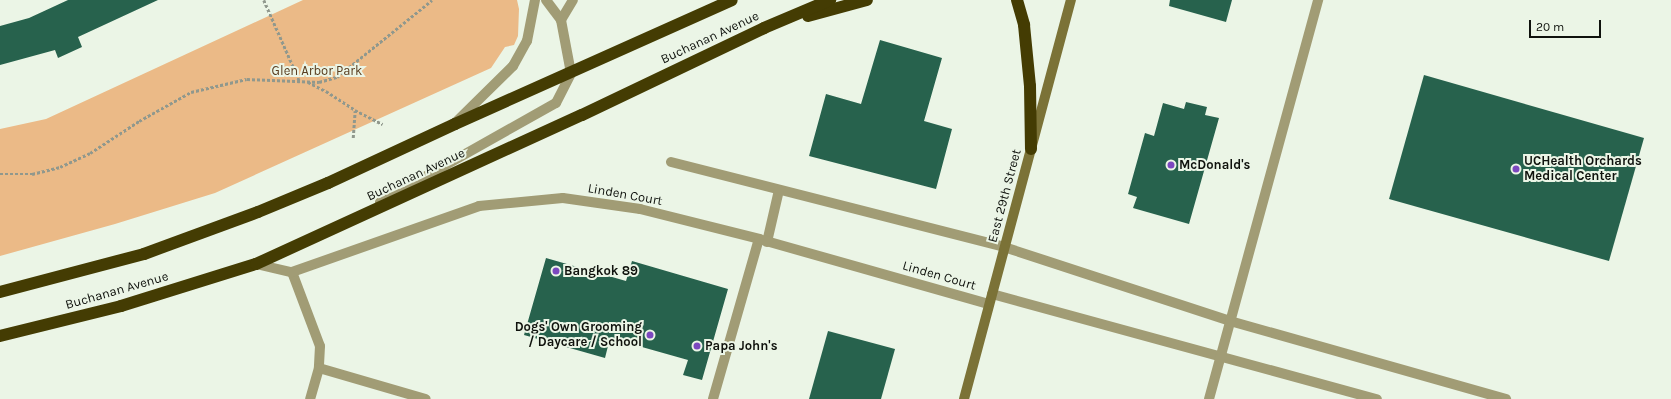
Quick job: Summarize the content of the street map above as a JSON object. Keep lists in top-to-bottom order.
{
  "streets": {
    "highway": ["Buchanan Avenue"],
    "main road": ["East 29th Street"],
    "street": ["Linden Court"]
  },
  "crossings": [
    ["Linden Court", "East 29th Street"]
  ],
  "parks": ["Glen Arbor Park"],
  "places": [
    "McDonald's",
    "UCHealth Orchards Medical Center",
    "Bangkok 89",
    "Dogs' Own Grooming / Daycare / School",
    "Papa John's"
  ],
  "scale_bar": "20 m"
}
